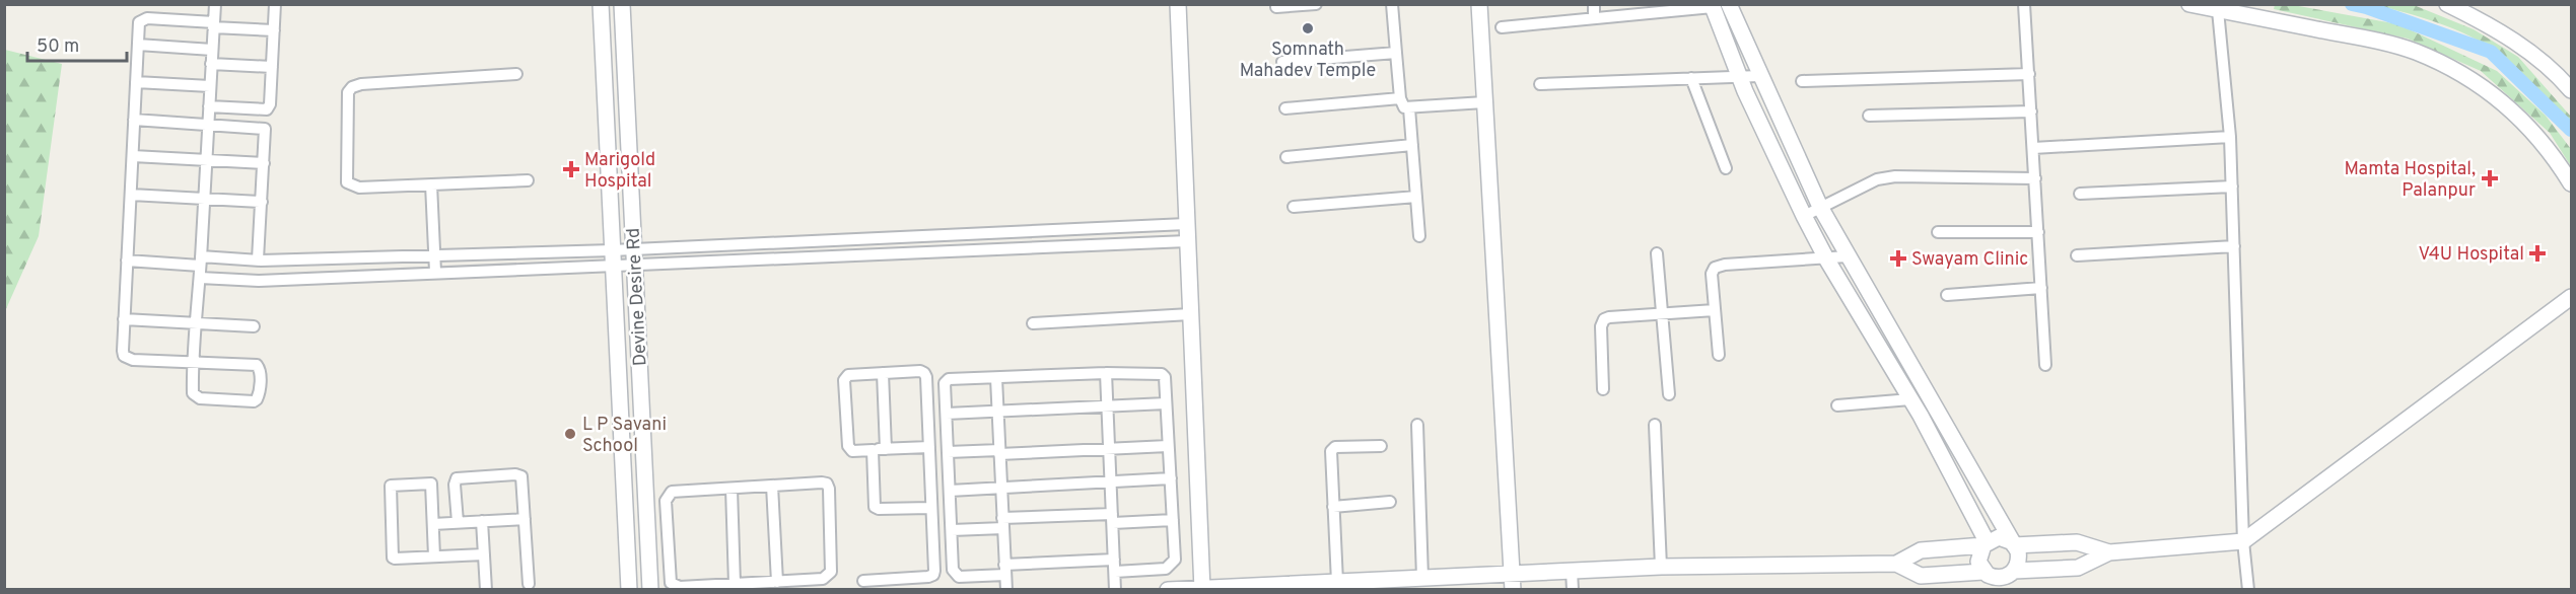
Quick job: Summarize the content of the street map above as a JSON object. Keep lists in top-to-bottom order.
{
  "streets": {
    "street": ["Devine Desire Rd"]
  },
  "places": {
    "other": ["Somnath Mahadev Temple", "L P Savani School"],
    "health": [
      "Marigold Hospital",
      "Mamta Hospital, Palanpur",
      "V4U Hospital",
      "Swayam Clinic"
    ]
  },
  "scale_bar": "50 m"
}
